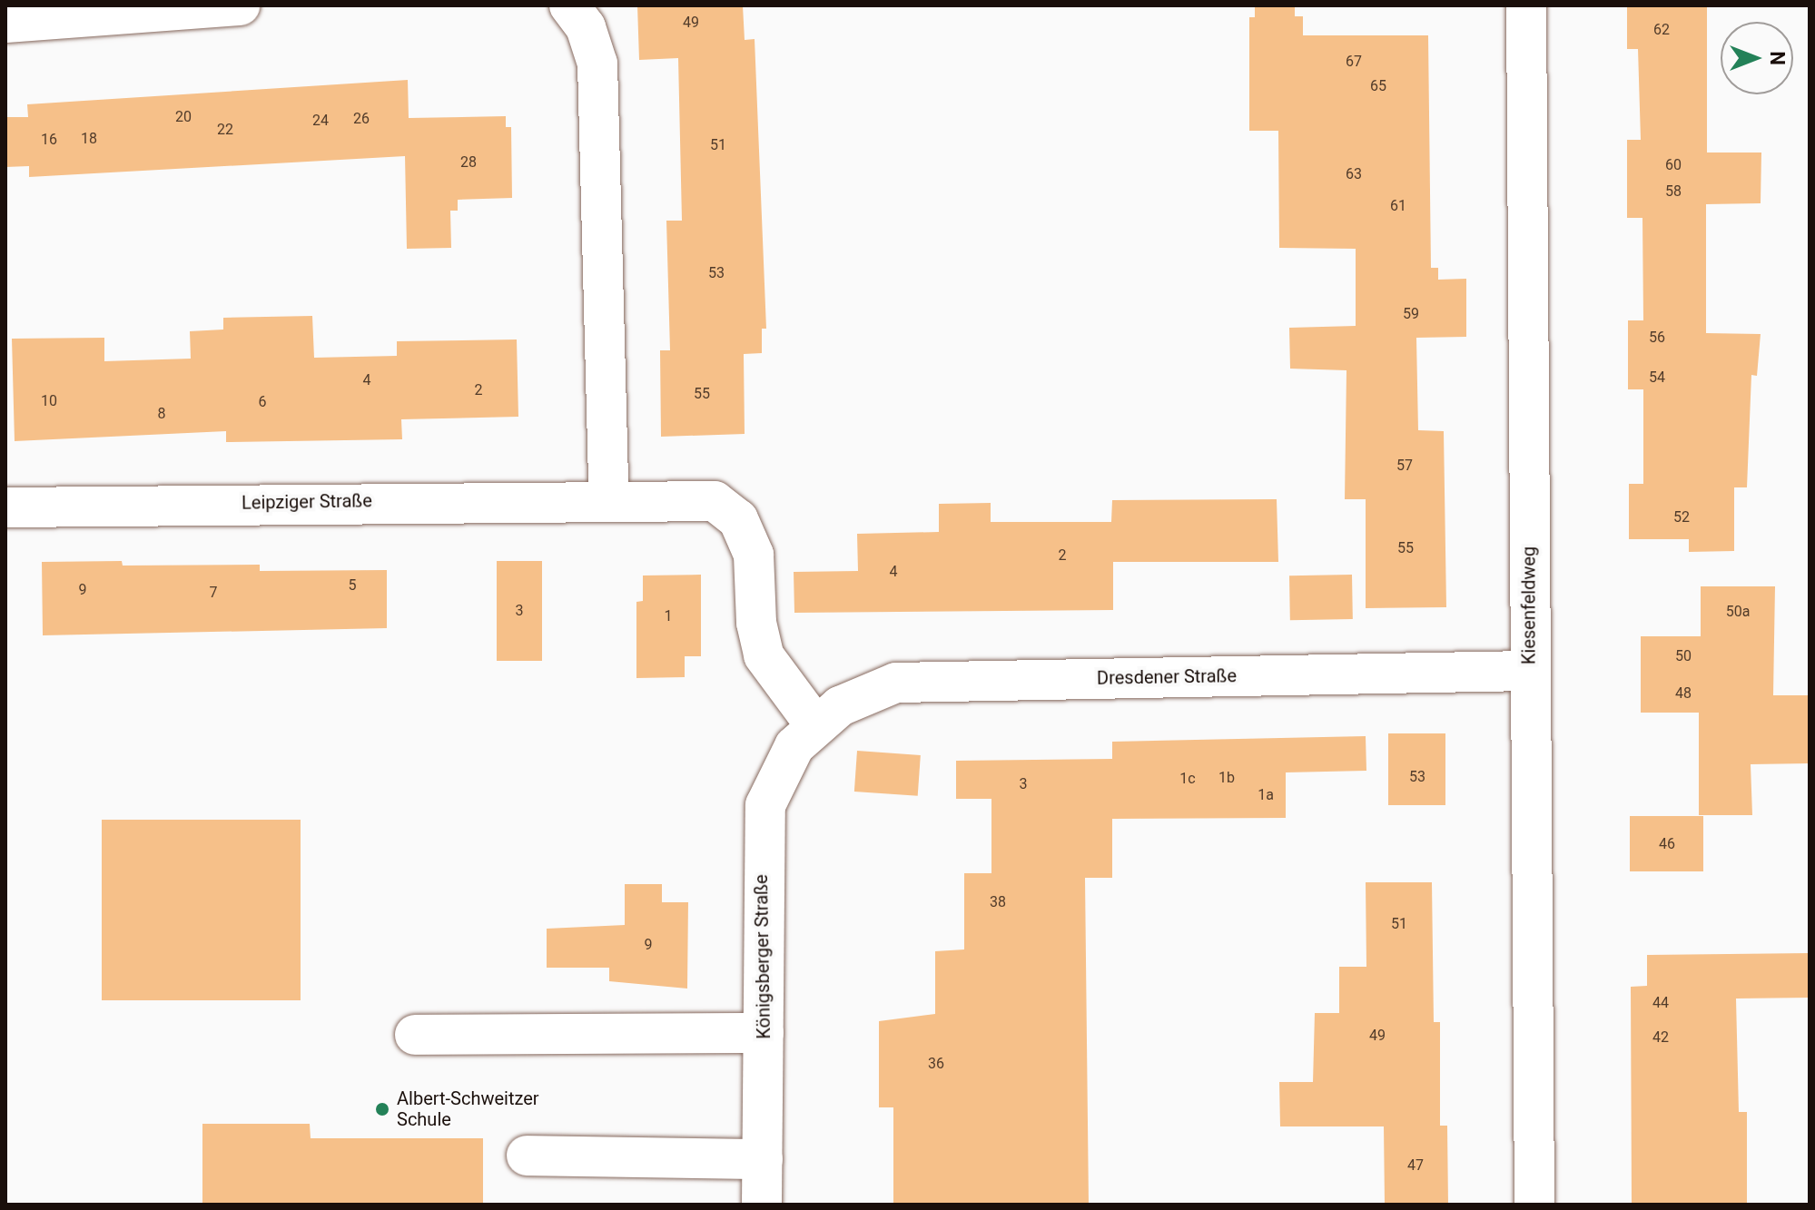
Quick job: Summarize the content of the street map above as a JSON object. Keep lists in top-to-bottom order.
{
  "streets": {
    "street": [
      "Leipziger Straße",
      "Kiesenfeldweg",
      "Dresdener Straße",
      "Königsberger Straße"
    ]
  },
  "crossings": [
    ["Leipziger Straße", "Dresdener Straße"],
    ["Leipziger Straße", "Königsberger Straße"],
    ["Kiesenfeldweg", "Dresdener Straße"],
    ["Dresdener Straße", "Königsberger Straße"]
  ],
  "places": ["Albert-Schweitzer Schule"],
  "house_numbers": [
    "49",
    "62",
    "67",
    "65",
    "20",
    "26",
    "24",
    "22",
    "18",
    "16",
    "51",
    "28",
    "60",
    "63",
    "58",
    "61",
    "53",
    "59",
    "56",
    "54",
    "4",
    "2",
    "55",
    "10",
    "6",
    "8",
    "57",
    "52",
    "55",
    "2",
    "4",
    "5",
    "9",
    "7",
    "3",
    "50a",
    "1",
    "50",
    "48",
    "53",
    "1b",
    "1c",
    "3",
    "1a",
    "46",
    "38",
    "51",
    "9",
    "44",
    "49",
    "42",
    "36",
    "47"
  ],
  "north": "right"
}
